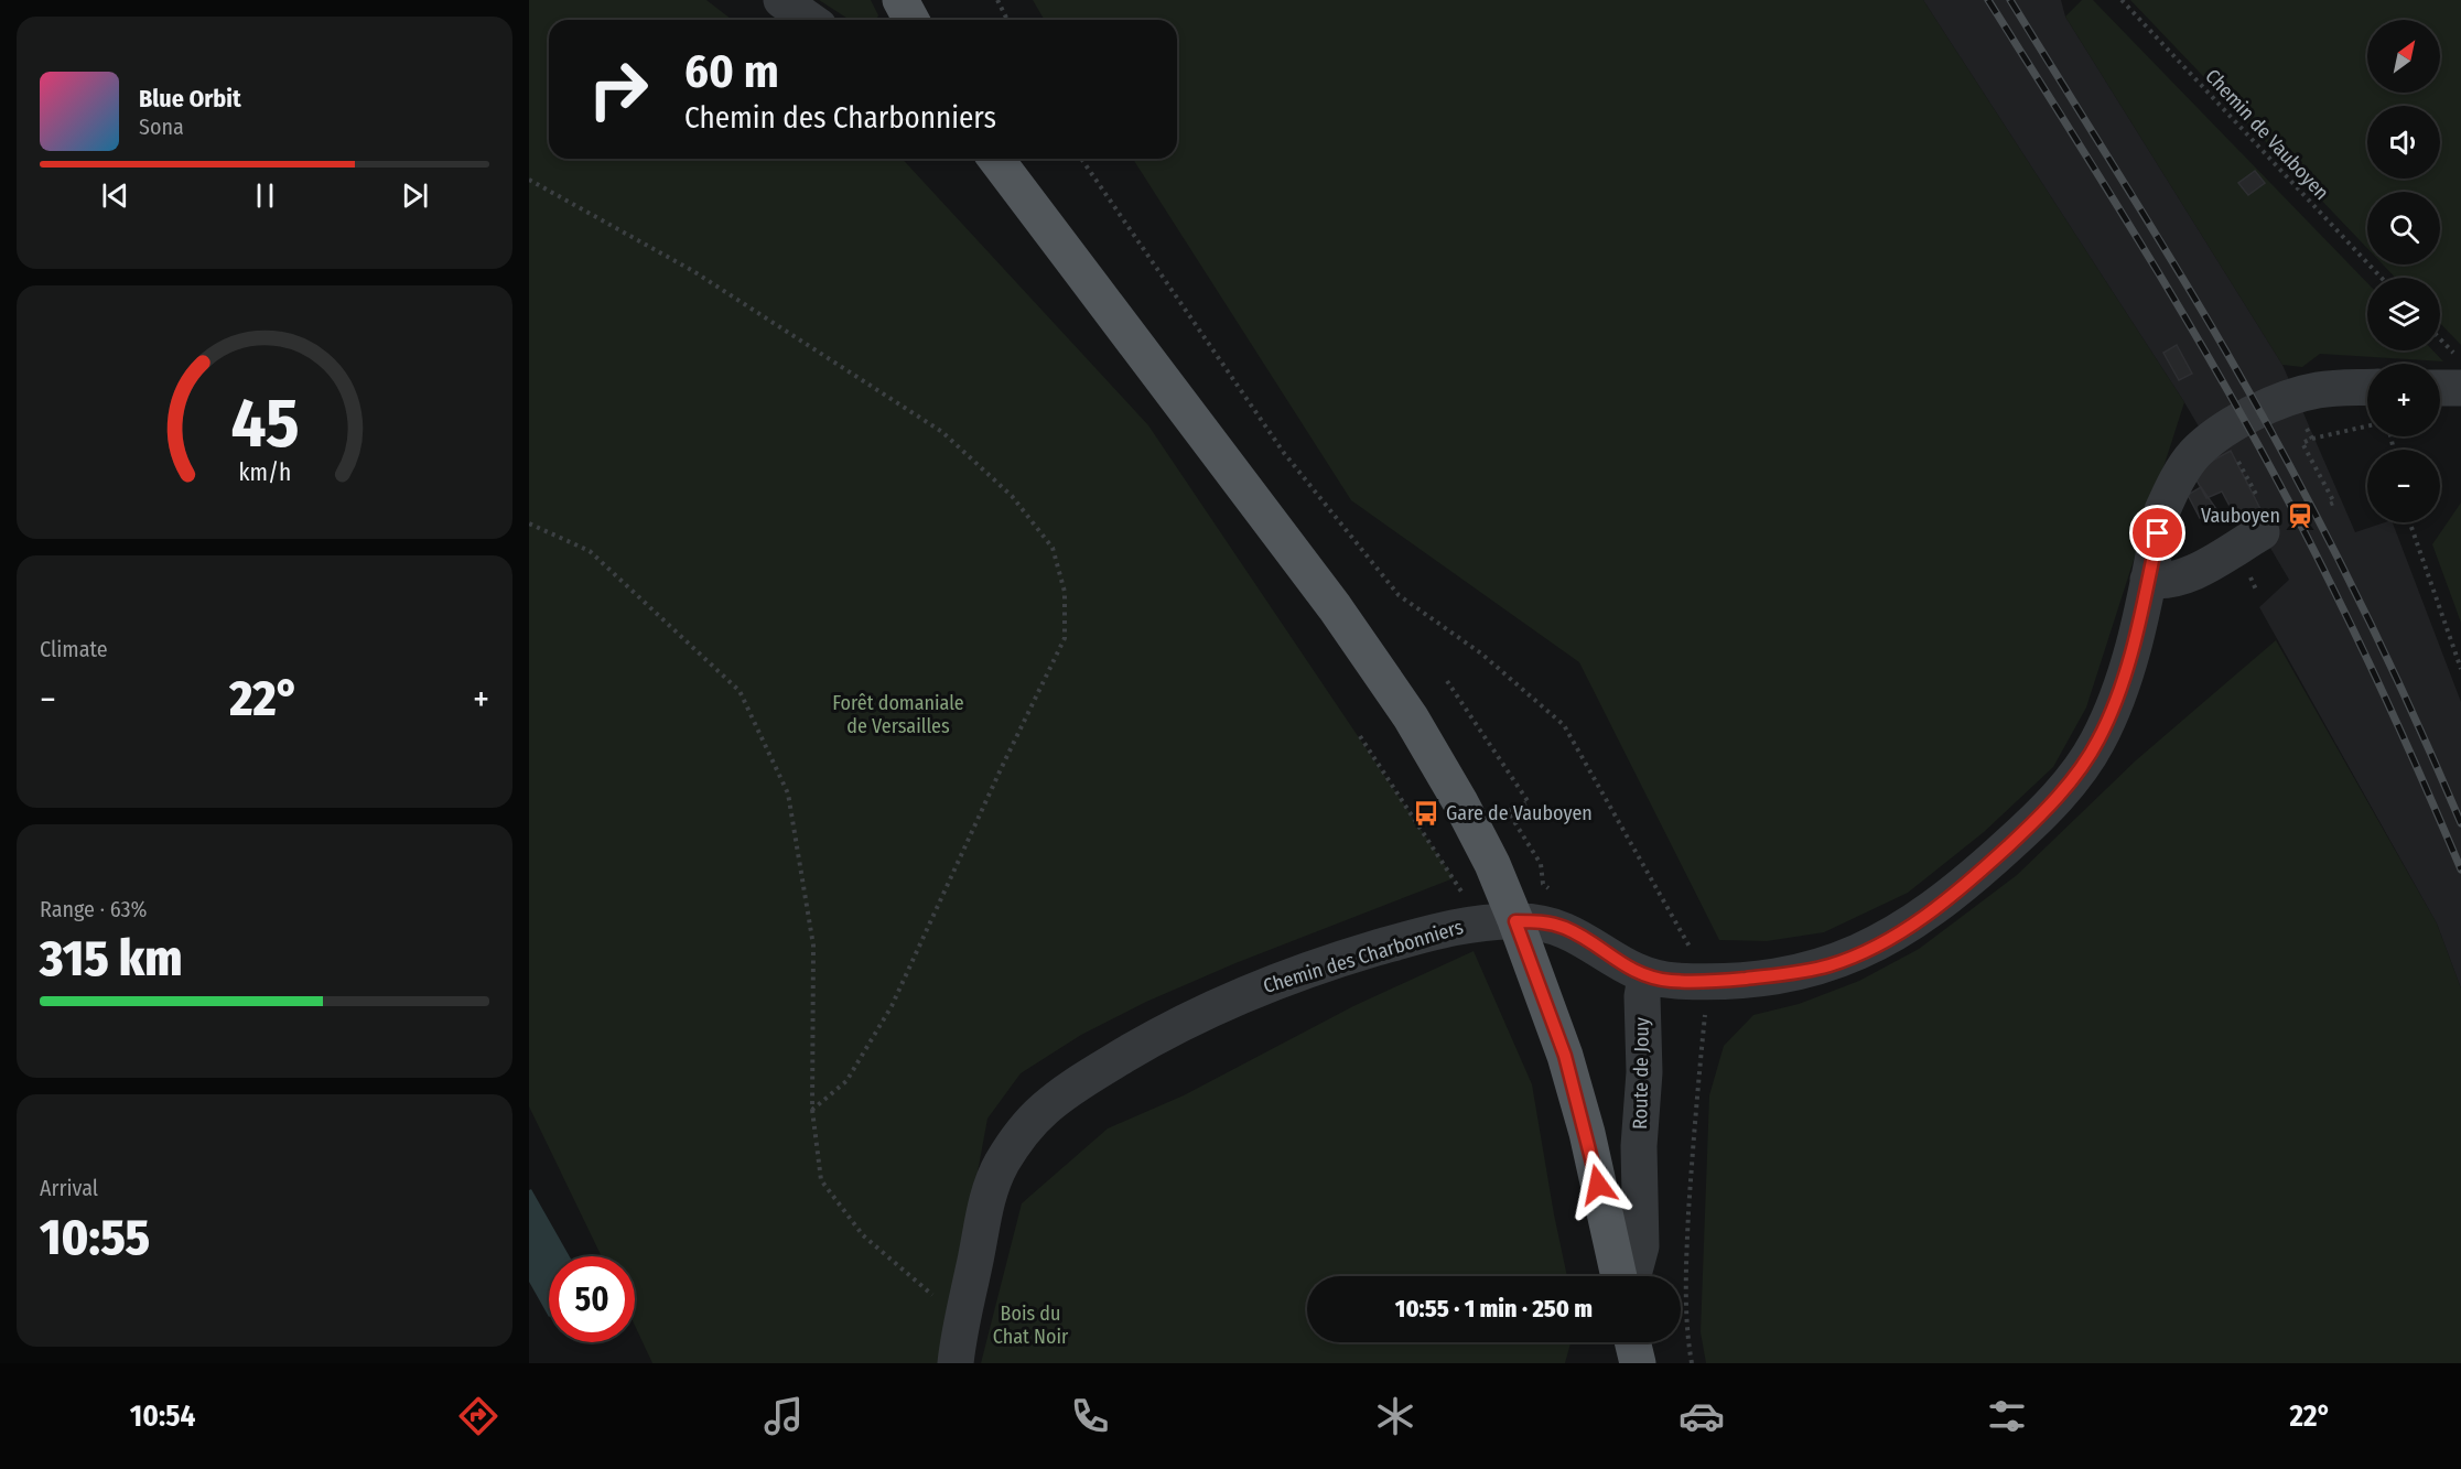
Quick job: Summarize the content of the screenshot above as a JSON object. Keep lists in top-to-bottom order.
{
  "streets": {
    "street": ["Chemin des Charbonniers", "Route de Jouy"],
    "path": ["Chemin de Vauboyen"]
  },
  "crossings": [
    ["Chemin des Charbonniers", "Route de Jouy"]
  ],
  "parks": ["Forêt domaniale de Versailles", "Bois du Chat Noir"],
  "places": {
    "station": ["Vauboyen"],
    "bus stop": ["Gare de Vauboyen"]
  },
  "north": "top right",
  "page": {
    "map_buttons": ["+", "−"],
    "turn": ["60 m", "Chemin des Charbonniers"],
    "song": ["Blue Orbit", "Sona"],
    "tile": [
      "Climate",
      ["Range · 63%", "315 km"],
      ["Arrival", "10:55"]
    ],
    "heat": ["−", "22°", "+"],
    "limit": "50",
    "trip": "10:55 · 1 min · 250 m",
    "tabs": ["10:54", "22°"],
    "gauge": ["45", "km/h"]
  }
}
